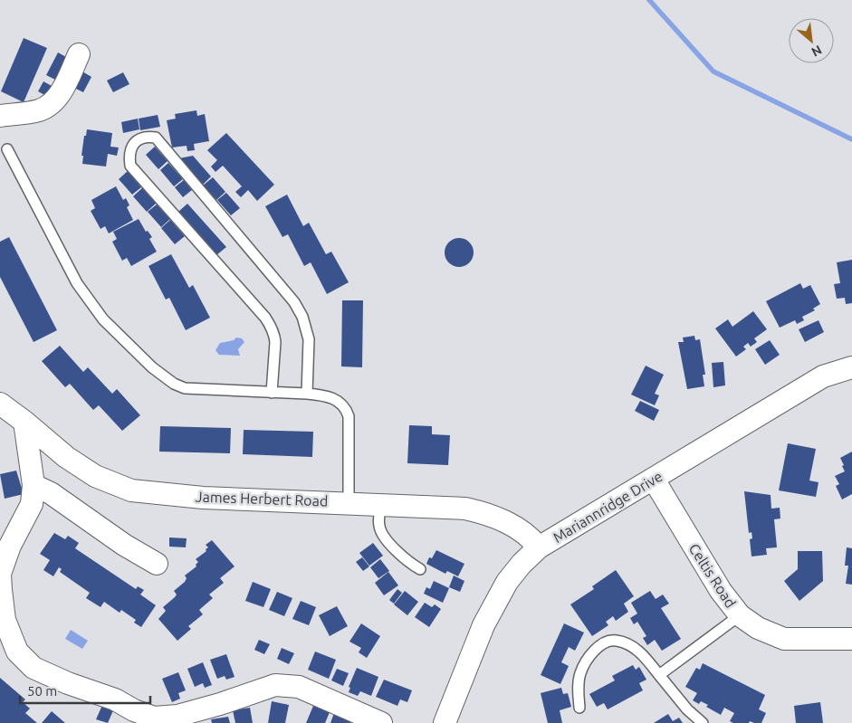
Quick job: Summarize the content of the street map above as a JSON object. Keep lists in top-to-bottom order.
{
  "streets": {
    "street": ["James Herbert Road", "Mariannridge Drive", "Celtis Road"]
  },
  "crossings": [
    ["James Herbert Road", "Mariannridge Drive"],
    ["Mariannridge Drive", "Celtis Road"]
  ],
  "scale_bar": "50 m",
  "north": "bottom right"
}
